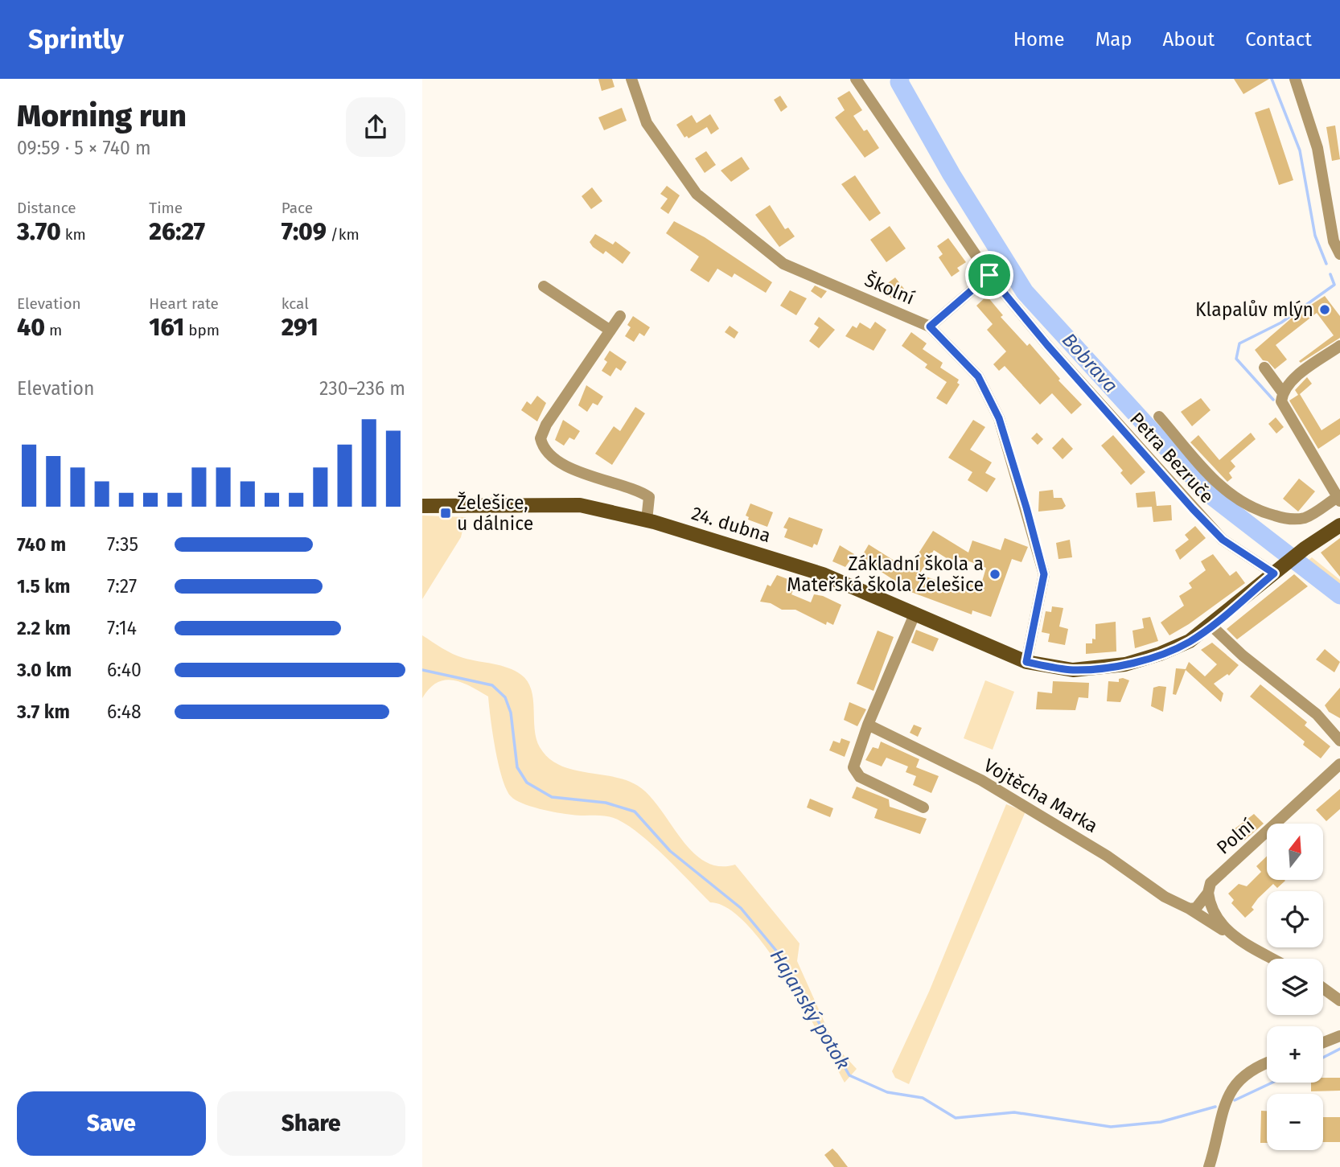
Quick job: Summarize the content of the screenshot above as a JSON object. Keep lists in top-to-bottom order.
{
  "streets": {
    "main road": ["24. dubna"],
    "street": [
      "Školní",
      "Petra Bezruče",
      "Vojtěcha Marka",
      "Polní"
    ]
  },
  "crossings": [
    ["Školní", "24. dubna"],
    ["Petra Bezruče", "24. dubna"],
    ["Vojtěcha Marka", "Polní"]
  ],
  "water": ["Bobrava", "Hajanský potok"],
  "places": {
    "other": ["Klapalův mlýn", "Základní škola a Mateřská škola Želešice"],
    "transit": ["Želešice, u dálnice"]
  },
  "north": "top",
  "page": {
    "header": "Sprintly",
    "nav": [
      "Home",
      "Map",
      "About",
      "Contact"
    ],
    "heading": ["Morning run", "09:59 · 5 × 740 m"],
    "stats": [
      ["Distance", "3.70 km"],
      ["Time", "26:27"],
      ["Pace", "7:09 /km"],
      ["Elevation", "40 m"],
      ["Heart rate", "161 bpm"],
      ["kcal", "291"]
    ],
    "chart": ["Elevation", "230–236 m"],
    "list": [
      {
        "name": "740 m",
        "note": "7:35"
      },
      {
        "name": "1.5 km",
        "note": "7:27"
      },
      {
        "name": "2.2 km",
        "note": "7:14"
      },
      {
        "name": "3.0 km",
        "note": "6:40"
      },
      {
        "name": "3.7 km",
        "note": "6:48"
      }
    ],
    "map_buttons": ["+", "−"],
    "buttons": ["Save", "Share"]
  }
}
